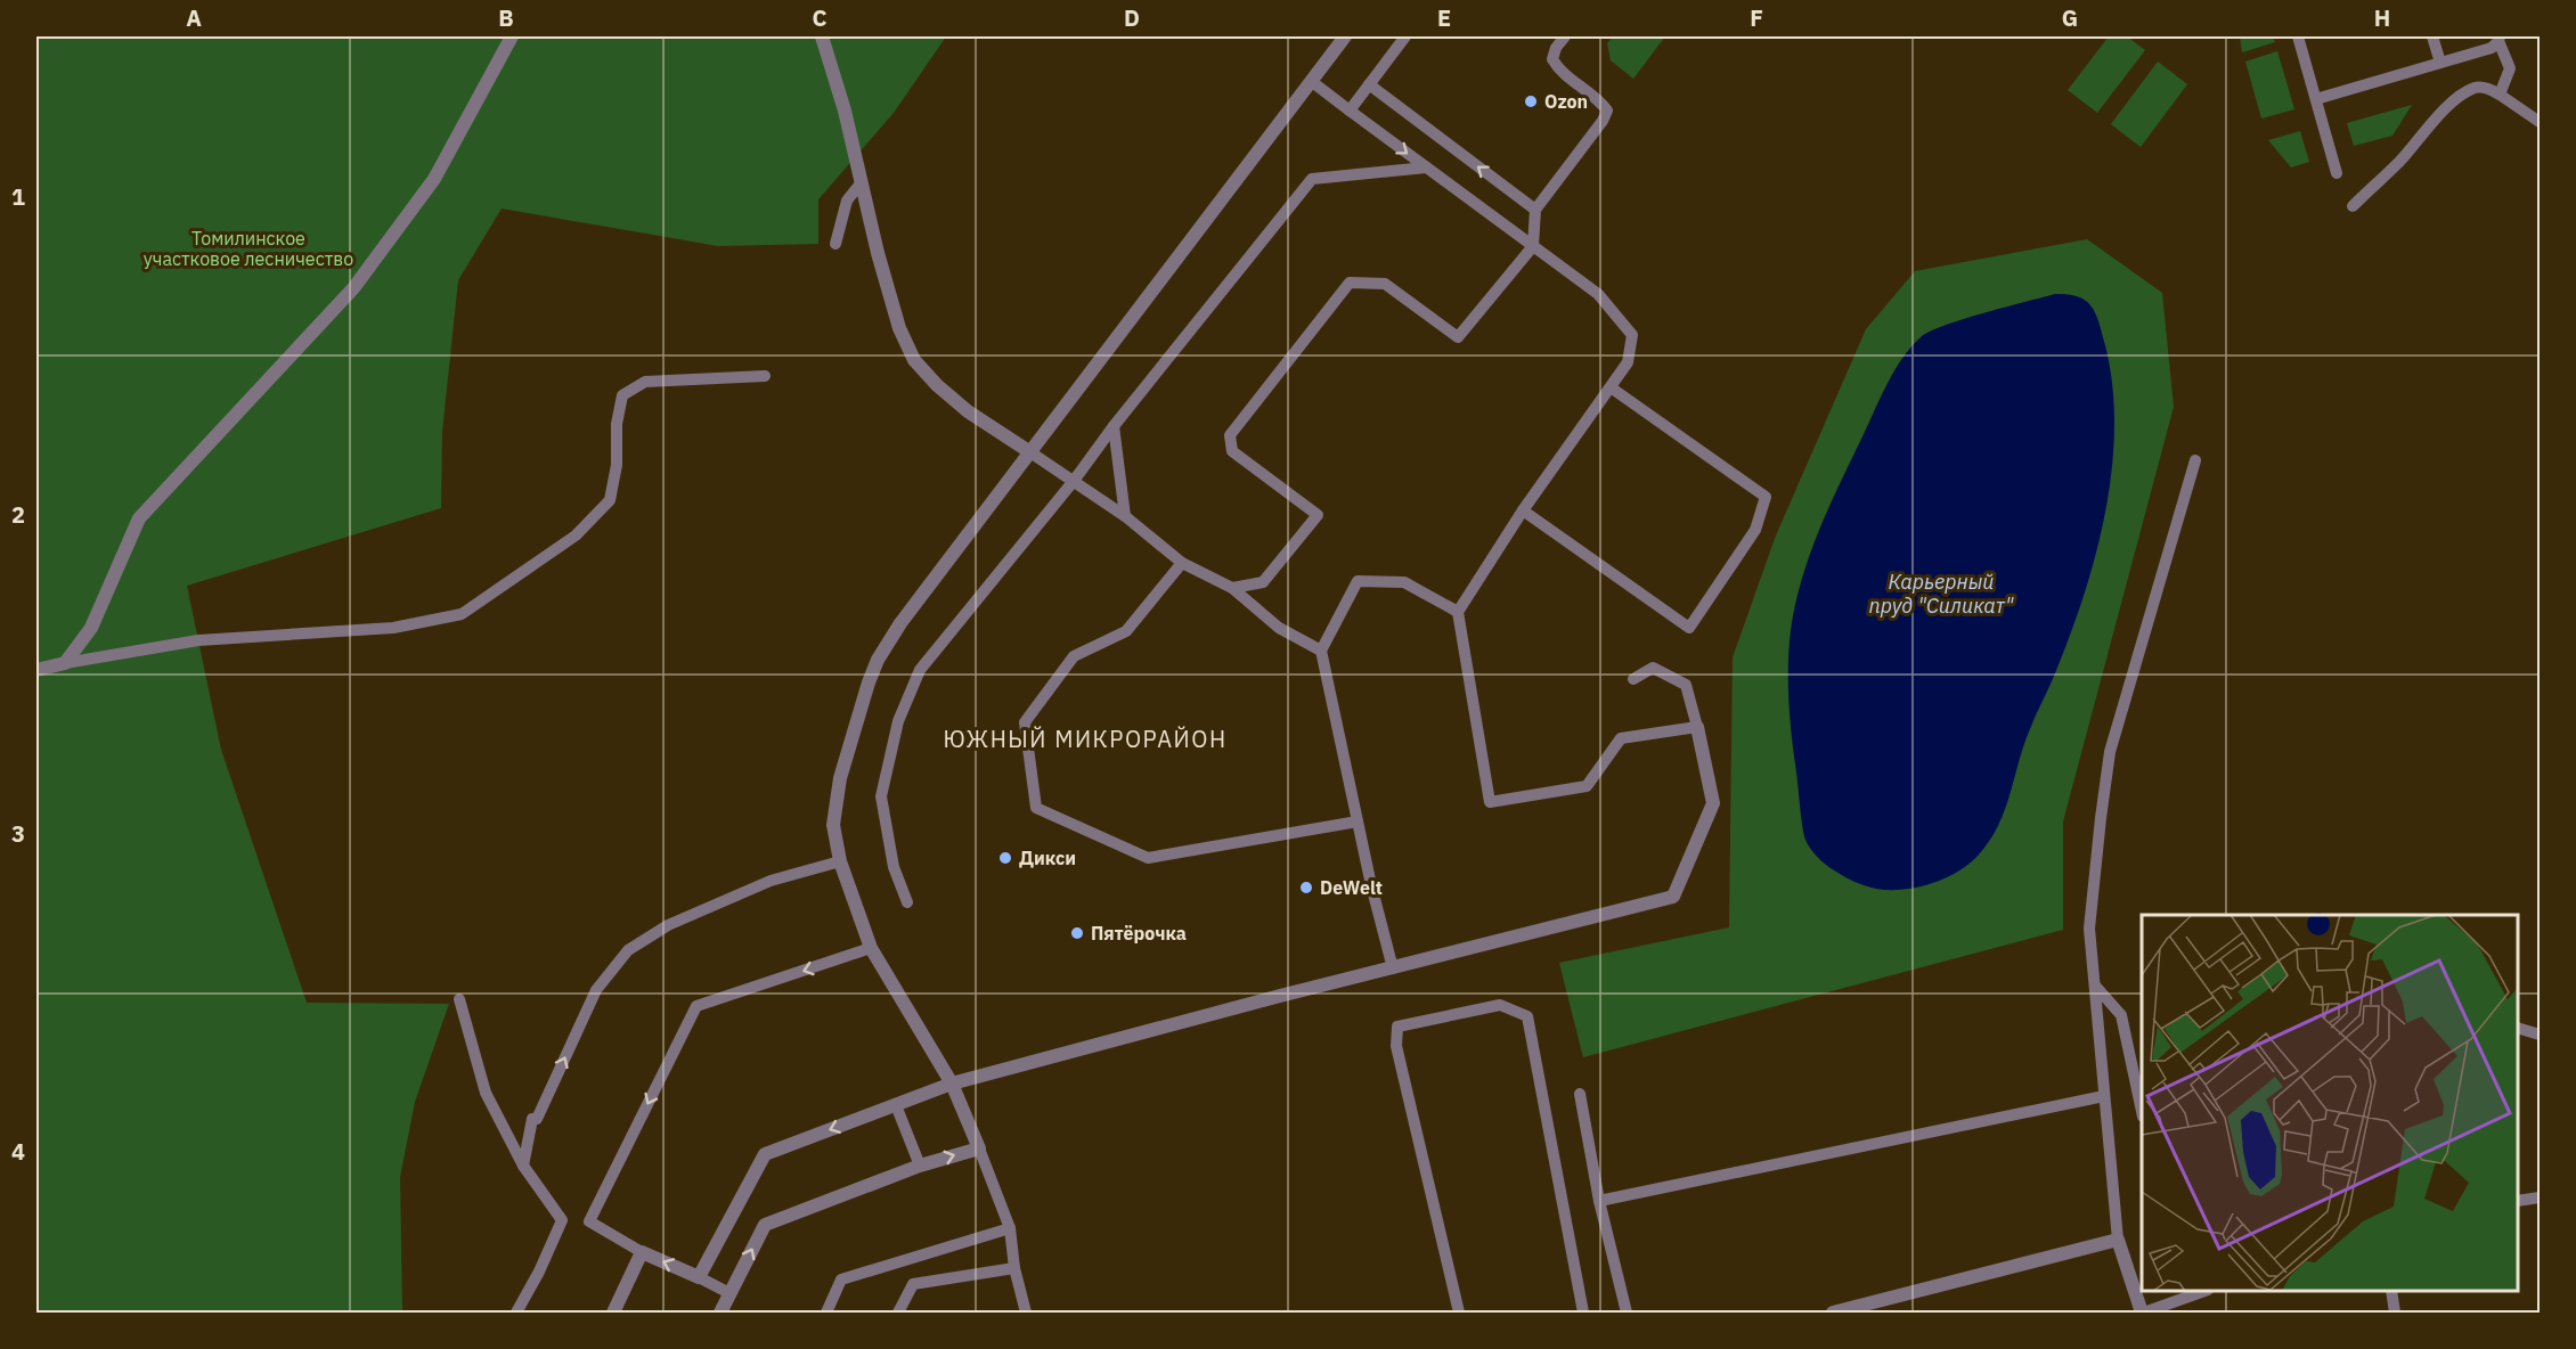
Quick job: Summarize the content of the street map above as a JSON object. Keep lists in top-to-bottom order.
{
  "districts": ["ЮЖНЫЙ МИКРОРАЙОН"],
  "water": ["Карьерный пруд \"Силикат\""],
  "parks": ["Томилинское участковое лесничество"],
  "places": [
    "Ozon",
    "Дикси",
    "DeWelt",
    "Пятёрочка"
  ],
  "grid": {
    "columns": [
      "A",
      "B",
      "C",
      "D",
      "E",
      "F",
      "G",
      "H"
    ],
    "rows": [
      "1",
      "2",
      "3",
      "4"
    ]
  }
}
